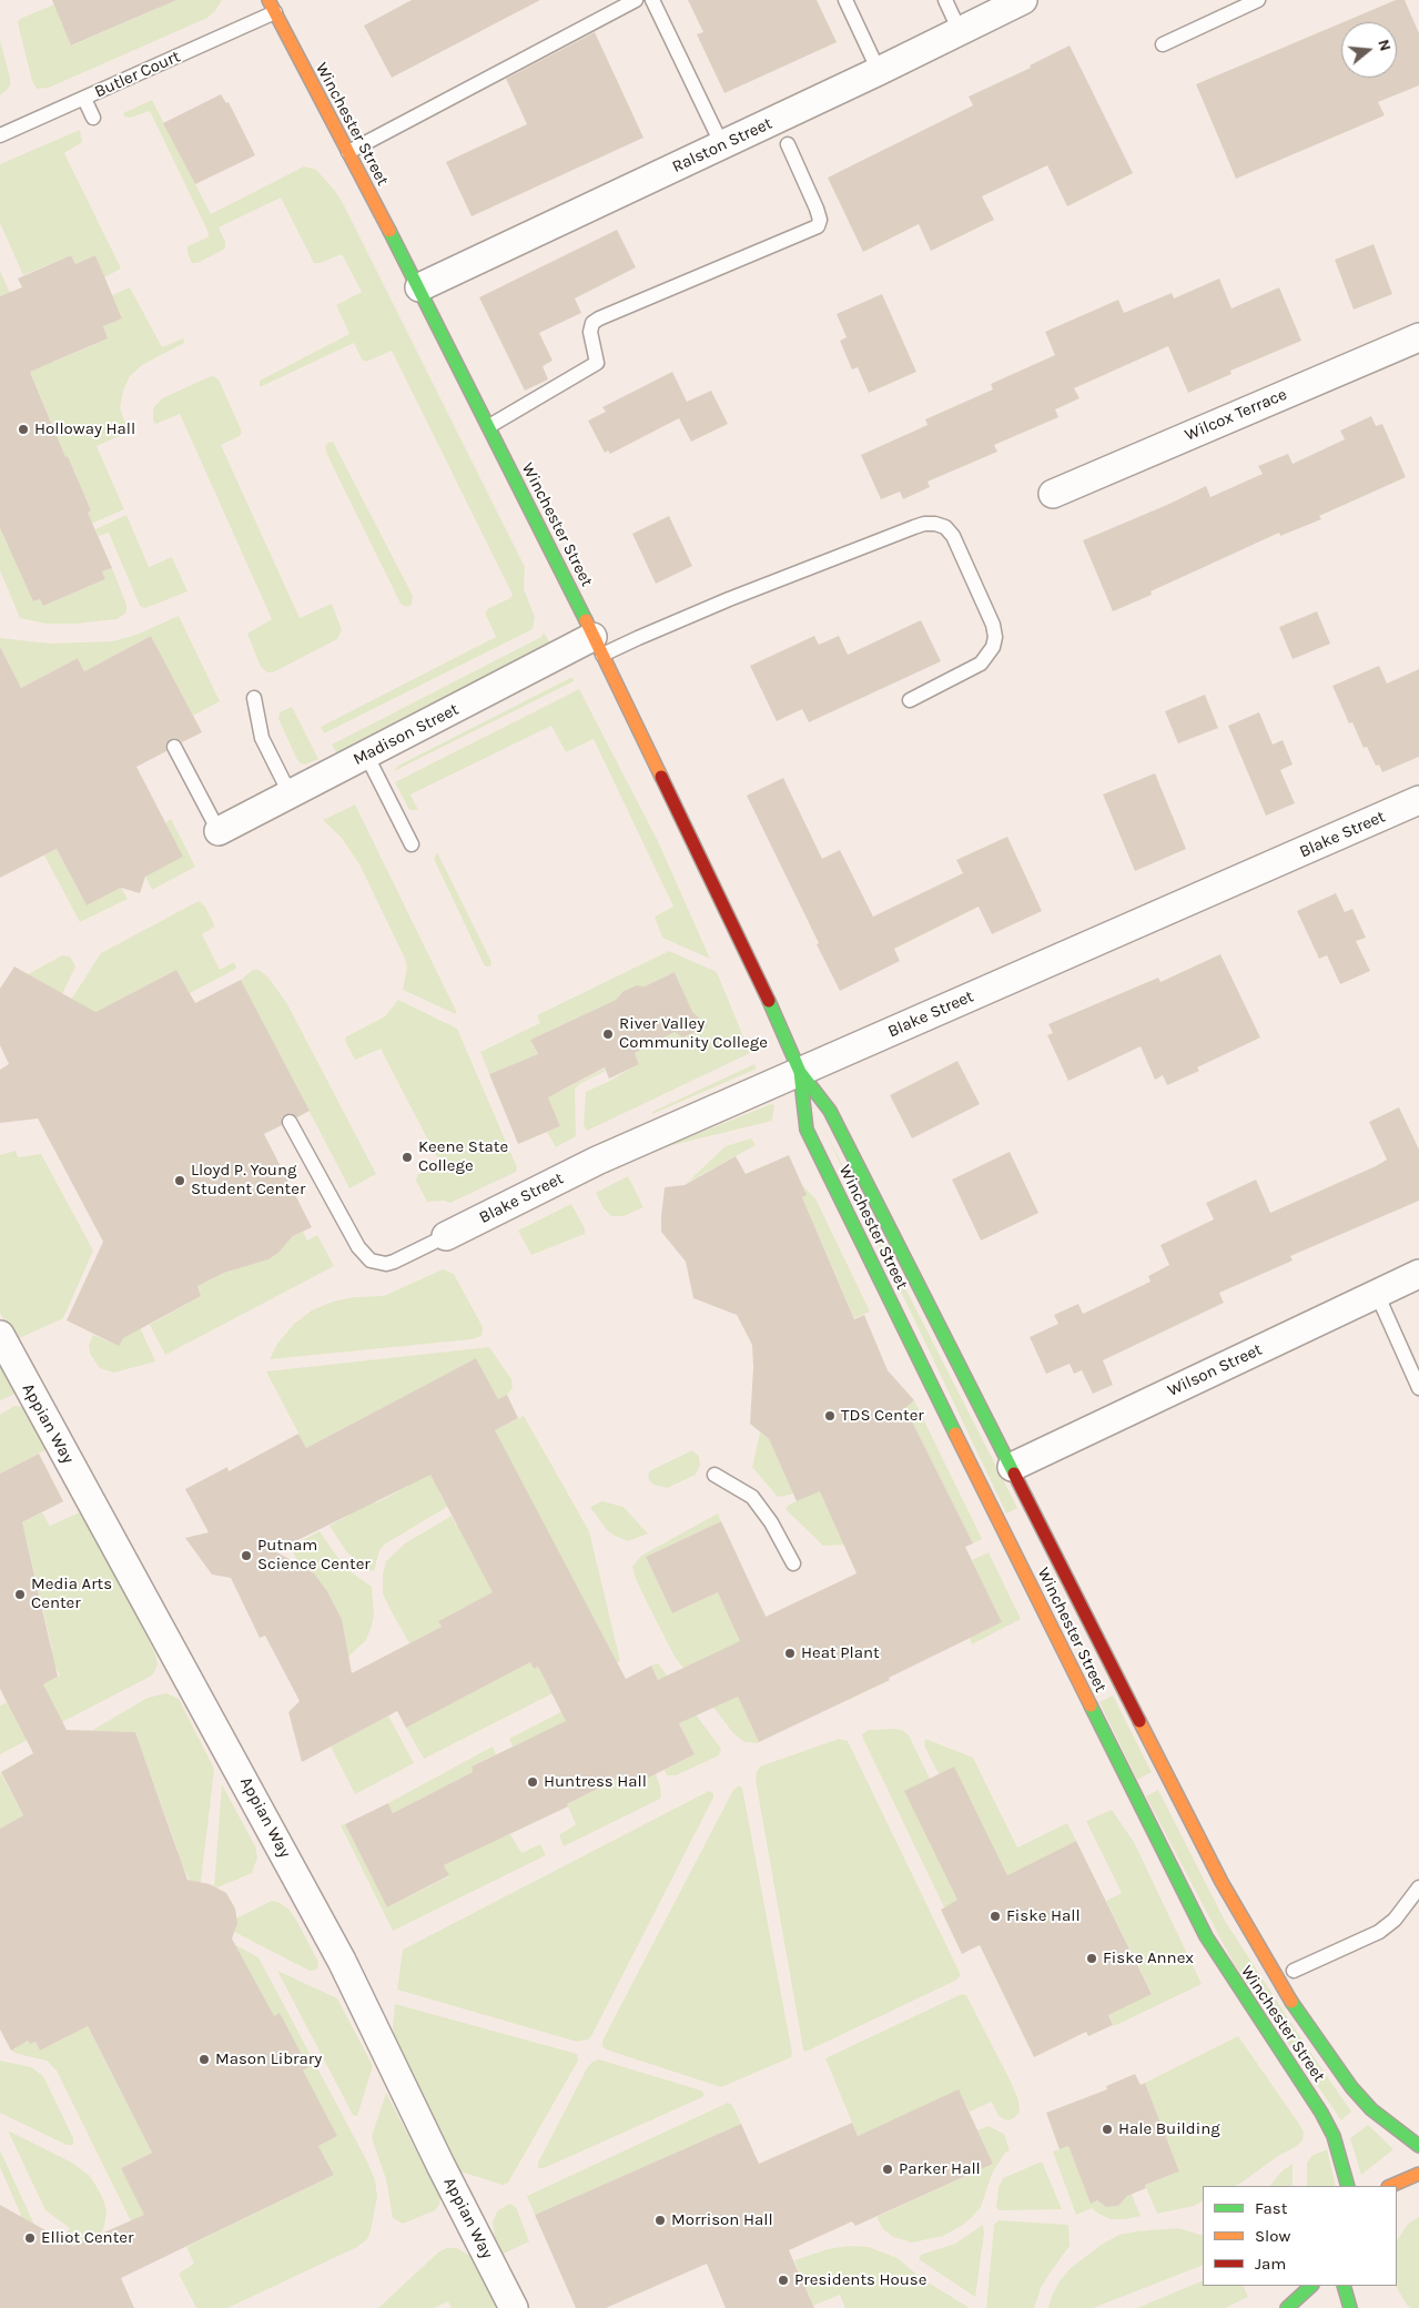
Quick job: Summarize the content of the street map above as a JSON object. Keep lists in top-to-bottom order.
{
  "streets": {
    "street": [
      "Winchester Street",
      "Ralston Street",
      "Wilcox Terrace",
      "Madison Street",
      "Blake Street",
      "Wilson Street",
      "Appian Way"
    ],
    "lane": ["Butler Court"]
  },
  "crossings": [
    ["Butler Court", "Winchester Street"],
    ["Winchester Street", "Ralston Street"],
    ["Winchester Street", "Madison Street"],
    ["Winchester Street", "Blake Street"],
    ["Winchester Street", "Wilson Street"]
  ],
  "places": [
    "Holloway Hall",
    "River Valley Community College",
    "Keene State College",
    "Lloyd P. Young Student Center",
    "TDS Center",
    "Putnam Science Center",
    "Media Arts Center",
    "Heat Plant",
    "Huntress Hall",
    "Fiske Hall",
    "Fiske Annex",
    "Mason Library",
    "Hale Building",
    "Parker Hall",
    "Morrison Hall",
    "Elliot Center",
    "Presidents House"
  ],
  "legend": ["Fast", "Slow", "Jam"],
  "north": "right"
}
